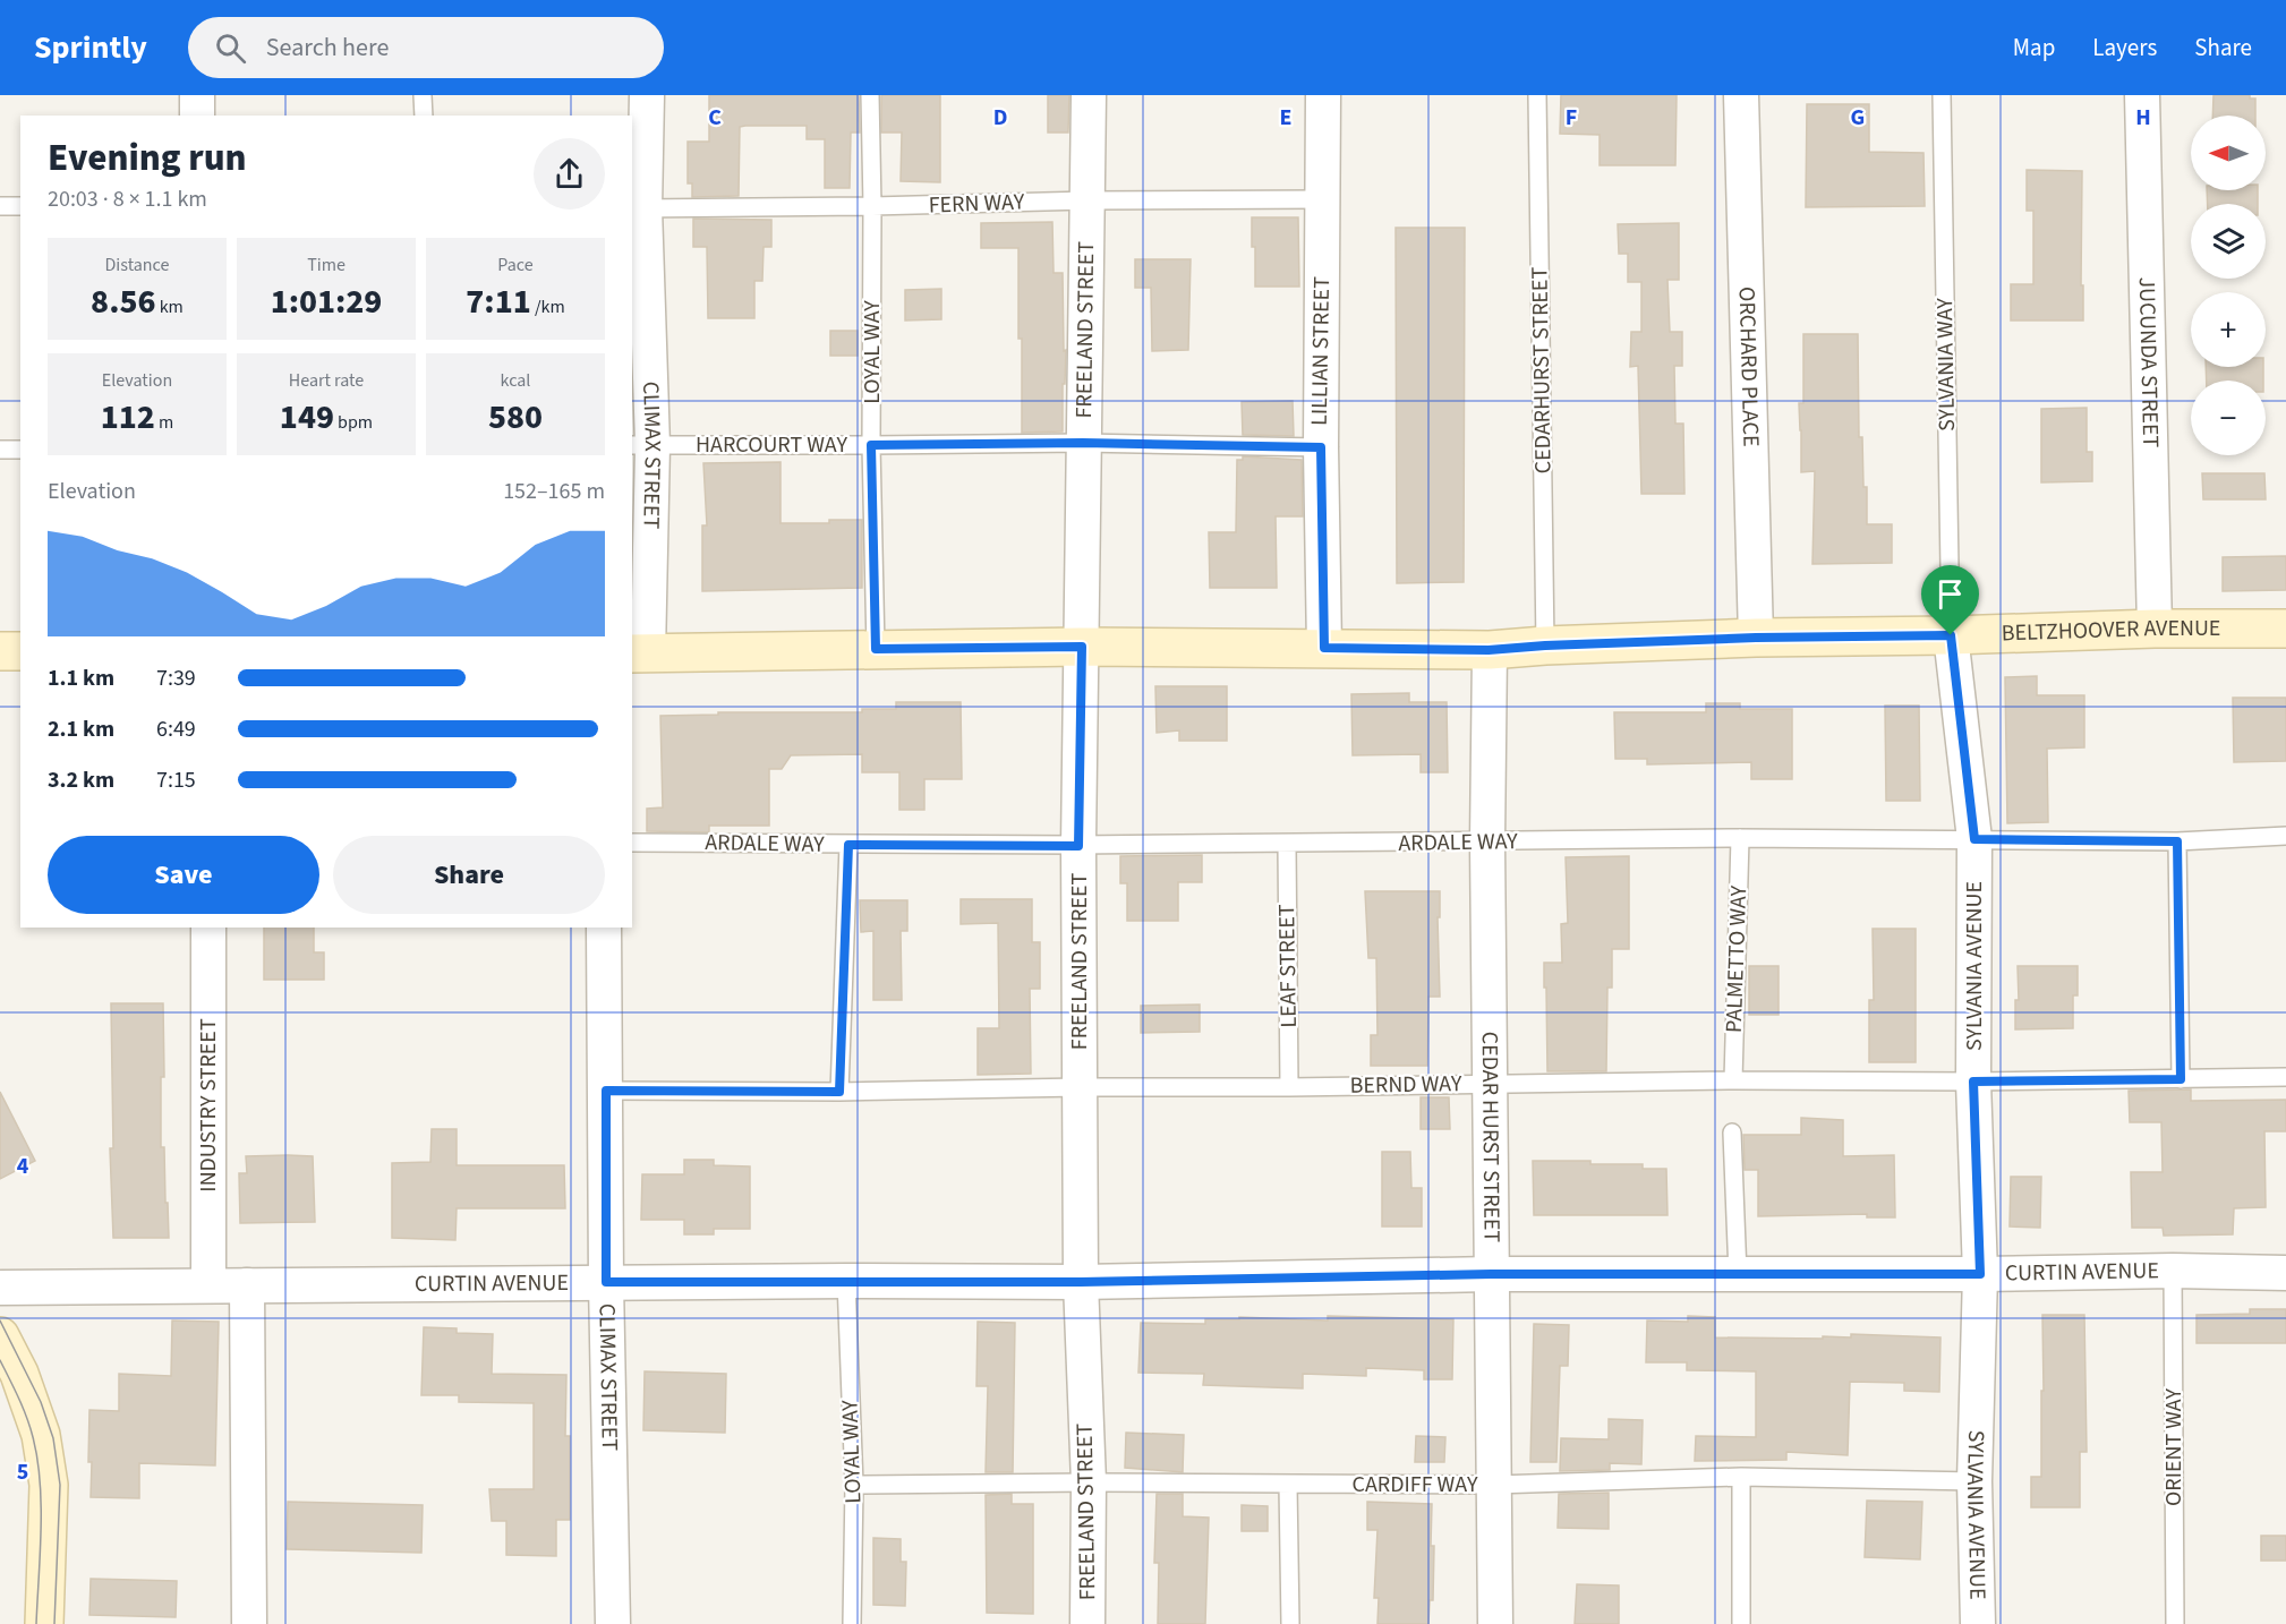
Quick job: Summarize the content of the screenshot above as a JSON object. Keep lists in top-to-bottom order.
{
  "streets": {
    "street": [
      "FREELAND STREET",
      "LILLIAN STREET",
      "JUCUNDA STREET",
      "ORCHARD PLACE",
      "CLIMAX STREET",
      "BELTZHOOVER AVENUE",
      "SYLVANIA AVENUE",
      "INDUSTRY STREET",
      "CEDAR HURST STREET",
      "CURTIN AVENUE"
    ],
    "lane": [
      "FERN WAY",
      "LOYAL WAY",
      "SYLVANIA WAY",
      "CEDARHURST STREET",
      "HARCOURT WAY",
      "ARDALE WAY",
      "PALMETTO WAY",
      "LEAF STREET",
      "BERND WAY",
      "ORIENT WAY",
      "CARDIFF WAY"
    ]
  },
  "crossings": [
    ["FERN WAY", "FREELAND STREET"],
    ["FERN WAY", "LILLIAN STREET"],
    ["FERN WAY", "LOYAL WAY"],
    ["FERN WAY", "CLIMAX STREET"],
    ["FREELAND STREET", "HARCOURT WAY"],
    ["FREELAND STREET", "BELTZHOOVER AVENUE"],
    ["FREELAND STREET", "ARDALE WAY"],
    ["FREELAND STREET", "BERND WAY"],
    ["FREELAND STREET", "CURTIN AVENUE"],
    ["FREELAND STREET", "CARDIFF WAY"],
    ["LILLIAN STREET", "HARCOURT WAY"],
    ["LILLIAN STREET", "BELTZHOOVER AVENUE"],
    ["LOYAL WAY", "HARCOURT WAY"],
    ["LOYAL WAY", "BELTZHOOVER AVENUE"],
    ["LOYAL WAY", "CURTIN AVENUE"],
    ["LOYAL WAY", "CARDIFF WAY"],
    ["JUCUNDA STREET", "BELTZHOOVER AVENUE"],
    ["SYLVANIA WAY", "BELTZHOOVER AVENUE"],
    ["SYLVANIA WAY", "SYLVANIA AVENUE"],
    ["ORCHARD PLACE", "BELTZHOOVER AVENUE"],
    ["CEDARHURST STREET", "BELTZHOOVER AVENUE"],
    ["HARCOURT WAY", "CLIMAX STREET"],
    ["CLIMAX STREET", "BELTZHOOVER AVENUE"],
    ["CLIMAX STREET", "BERND WAY"],
    ["CLIMAX STREET", "CURTIN AVENUE"],
    ["BELTZHOOVER AVENUE", "SYLVANIA AVENUE"],
    ["BELTZHOOVER AVENUE", "CEDAR HURST STREET"],
    ["ARDALE WAY", "PALMETTO WAY"],
    ["ARDALE WAY", "LEAF STREET"],
    ["ARDALE WAY", "SYLVANIA AVENUE"],
    ["ARDALE WAY", "CEDAR HURST STREET"],
    ["PALMETTO WAY", "BERND WAY"],
    ["LEAF STREET", "BERND WAY"],
    ["SYLVANIA AVENUE", "BERND WAY"],
    ["SYLVANIA AVENUE", "CURTIN AVENUE"],
    ["SYLVANIA AVENUE", "CARDIFF WAY"],
    ["BERND WAY", "CEDAR HURST STREET"],
    ["INDUSTRY STREET", "CURTIN AVENUE"],
    ["CEDAR HURST STREET", "CURTIN AVENUE"],
    ["CEDAR HURST STREET", "CARDIFF WAY"],
    ["CURTIN AVENUE", "ORIENT WAY"]
  ],
  "north": "left",
  "page": {
    "header": "Sprintly",
    "search": "Search here",
    "nav": ["Map", "Layers", "Share"],
    "map_buttons": ["+", "−"],
    "heading": ["Evening run", "20:03 · 8 × 1.1 km"],
    "stats": [
      ["Distance", "8.56 km"],
      ["Time", "1:01:29"],
      ["Pace", "7:11 /km"],
      ["Elevation", "112 m"],
      ["Heart rate", "149 bpm"],
      ["kcal", "580"]
    ],
    "chart": ["Elevation", "152–165 m"],
    "list": [
      {
        "name": "1.1 km",
        "note": "7:39"
      },
      {
        "name": "2.1 km",
        "note": "6:49"
      },
      {
        "name": "3.2 km",
        "note": "7:15"
      }
    ],
    "buttons": ["Save", "Share"]
  },
  "grid": {
    "columns": [
      "C",
      "D",
      "E",
      "F",
      "G",
      "H"
    ],
    "rows": ["4", "5"]
  }
}
